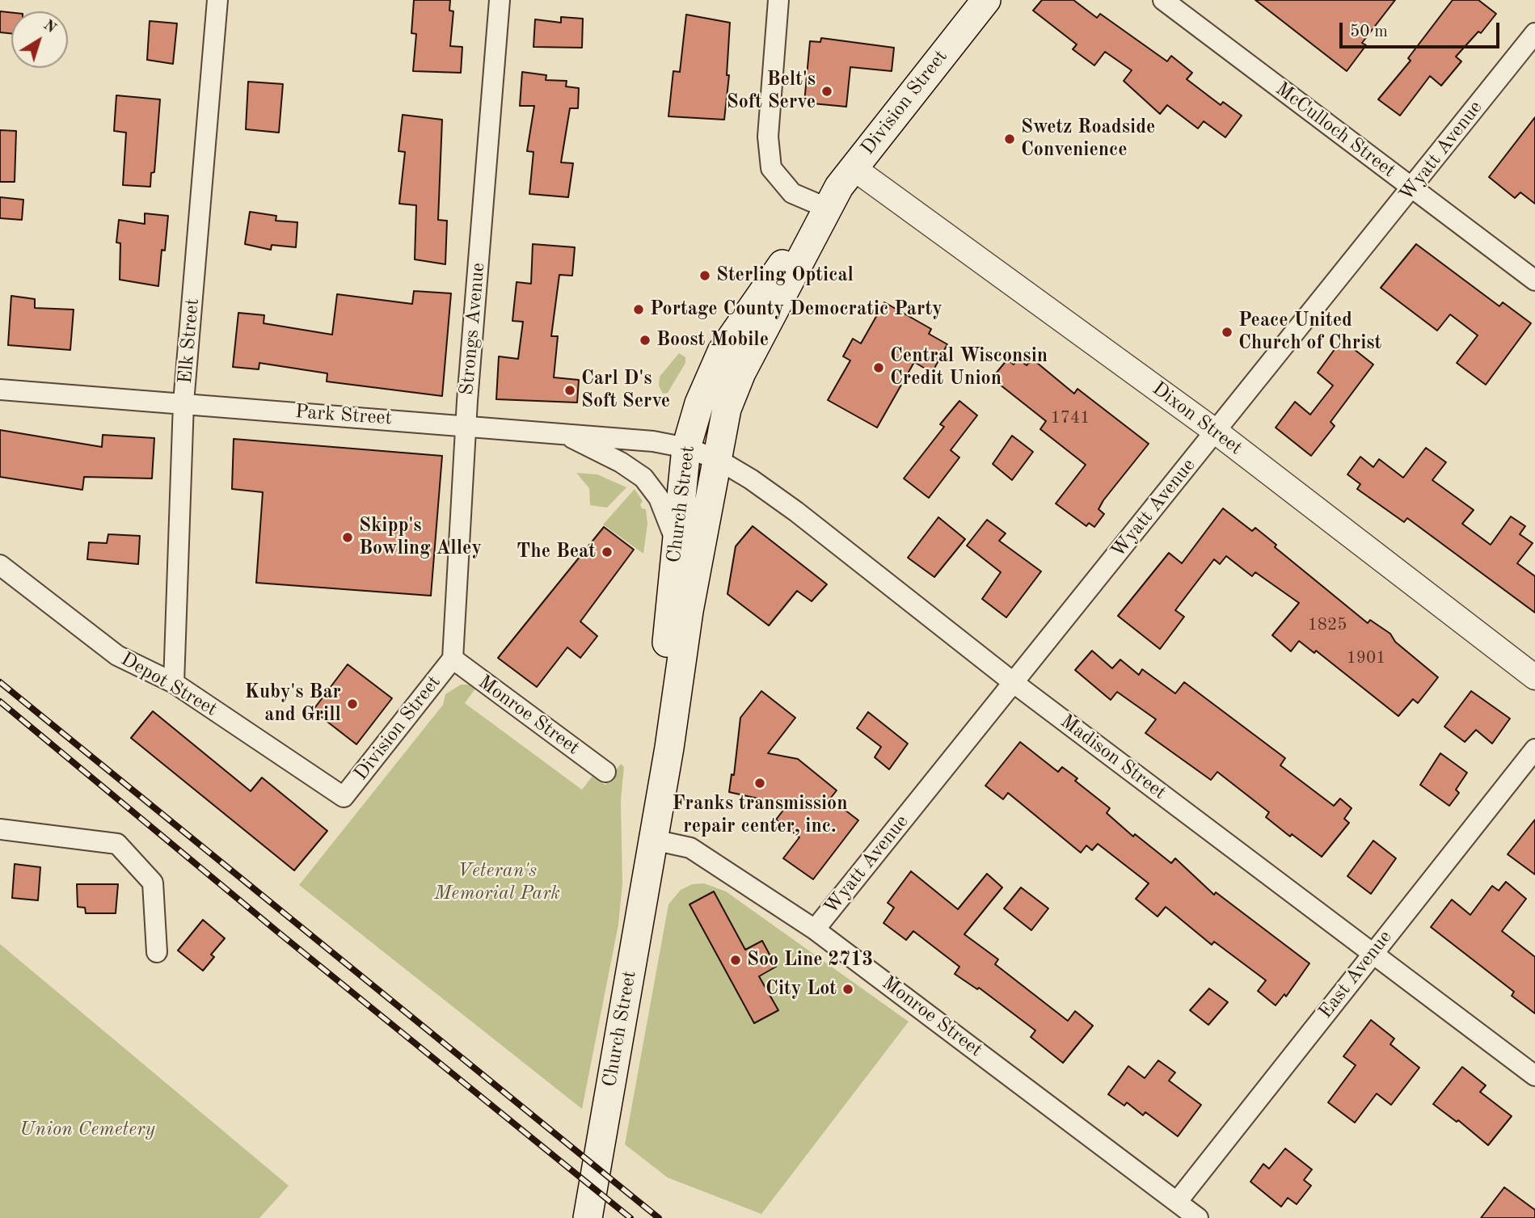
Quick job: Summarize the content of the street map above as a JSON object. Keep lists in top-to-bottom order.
{
  "streets": {
    "main road": ["Division Street", "Church Street"],
    "street": [
      "McCulloch Street",
      "Wyatt Avenue",
      "Strongs Avenue",
      "Elk Street",
      "Park Street",
      "Dixon Street",
      "Depot Street",
      "Monroe Street",
      "Madison Street",
      "East Avenue"
    ]
  },
  "crossings": [
    ["Division Street", "Strongs Avenue"],
    ["Division Street", "Dixon Street"],
    ["Division Street", "Church Street"],
    ["Division Street", "Depot Street"],
    ["Division Street", "Monroe Street"],
    ["McCulloch Street", "Wyatt Avenue"],
    ["Wyatt Avenue", "Dixon Street"],
    ["Wyatt Avenue", "Monroe Street"],
    ["Wyatt Avenue", "Madison Street"],
    ["Strongs Avenue", "Park Street"],
    ["Strongs Avenue", "Monroe Street"],
    ["Elk Street", "Park Street"],
    ["Elk Street", "Depot Street"],
    ["Park Street", "Church Street"],
    ["Park Street", "Madison Street"],
    ["Church Street", "Monroe Street"],
    ["Church Street", "Madison Street"],
    ["Monroe Street", "East Avenue"],
    ["Madison Street", "East Avenue"]
  ],
  "parks": ["Veteran's Memorial Park", "Union Cemetery"],
  "places": [
    "Belt's Soft Serve",
    "Swetz Roadside Convenience",
    "Sterling Optical",
    "Portage County Democratic Party",
    "Peace United Church of Christ",
    "Boost Mobile",
    "Central Wisconsin Credit Union",
    "Carl D's Soft Serve",
    "Skipp's Bowling Alley",
    "The Beat",
    "Kuby's Bar and Grill",
    "Franks transmission repair center, inc.",
    "Soo Line 2713",
    "City Lot"
  ],
  "house_numbers": ["1741", "1825", "1901"],
  "scale_bar": "50 m",
  "north": "top right"
}
